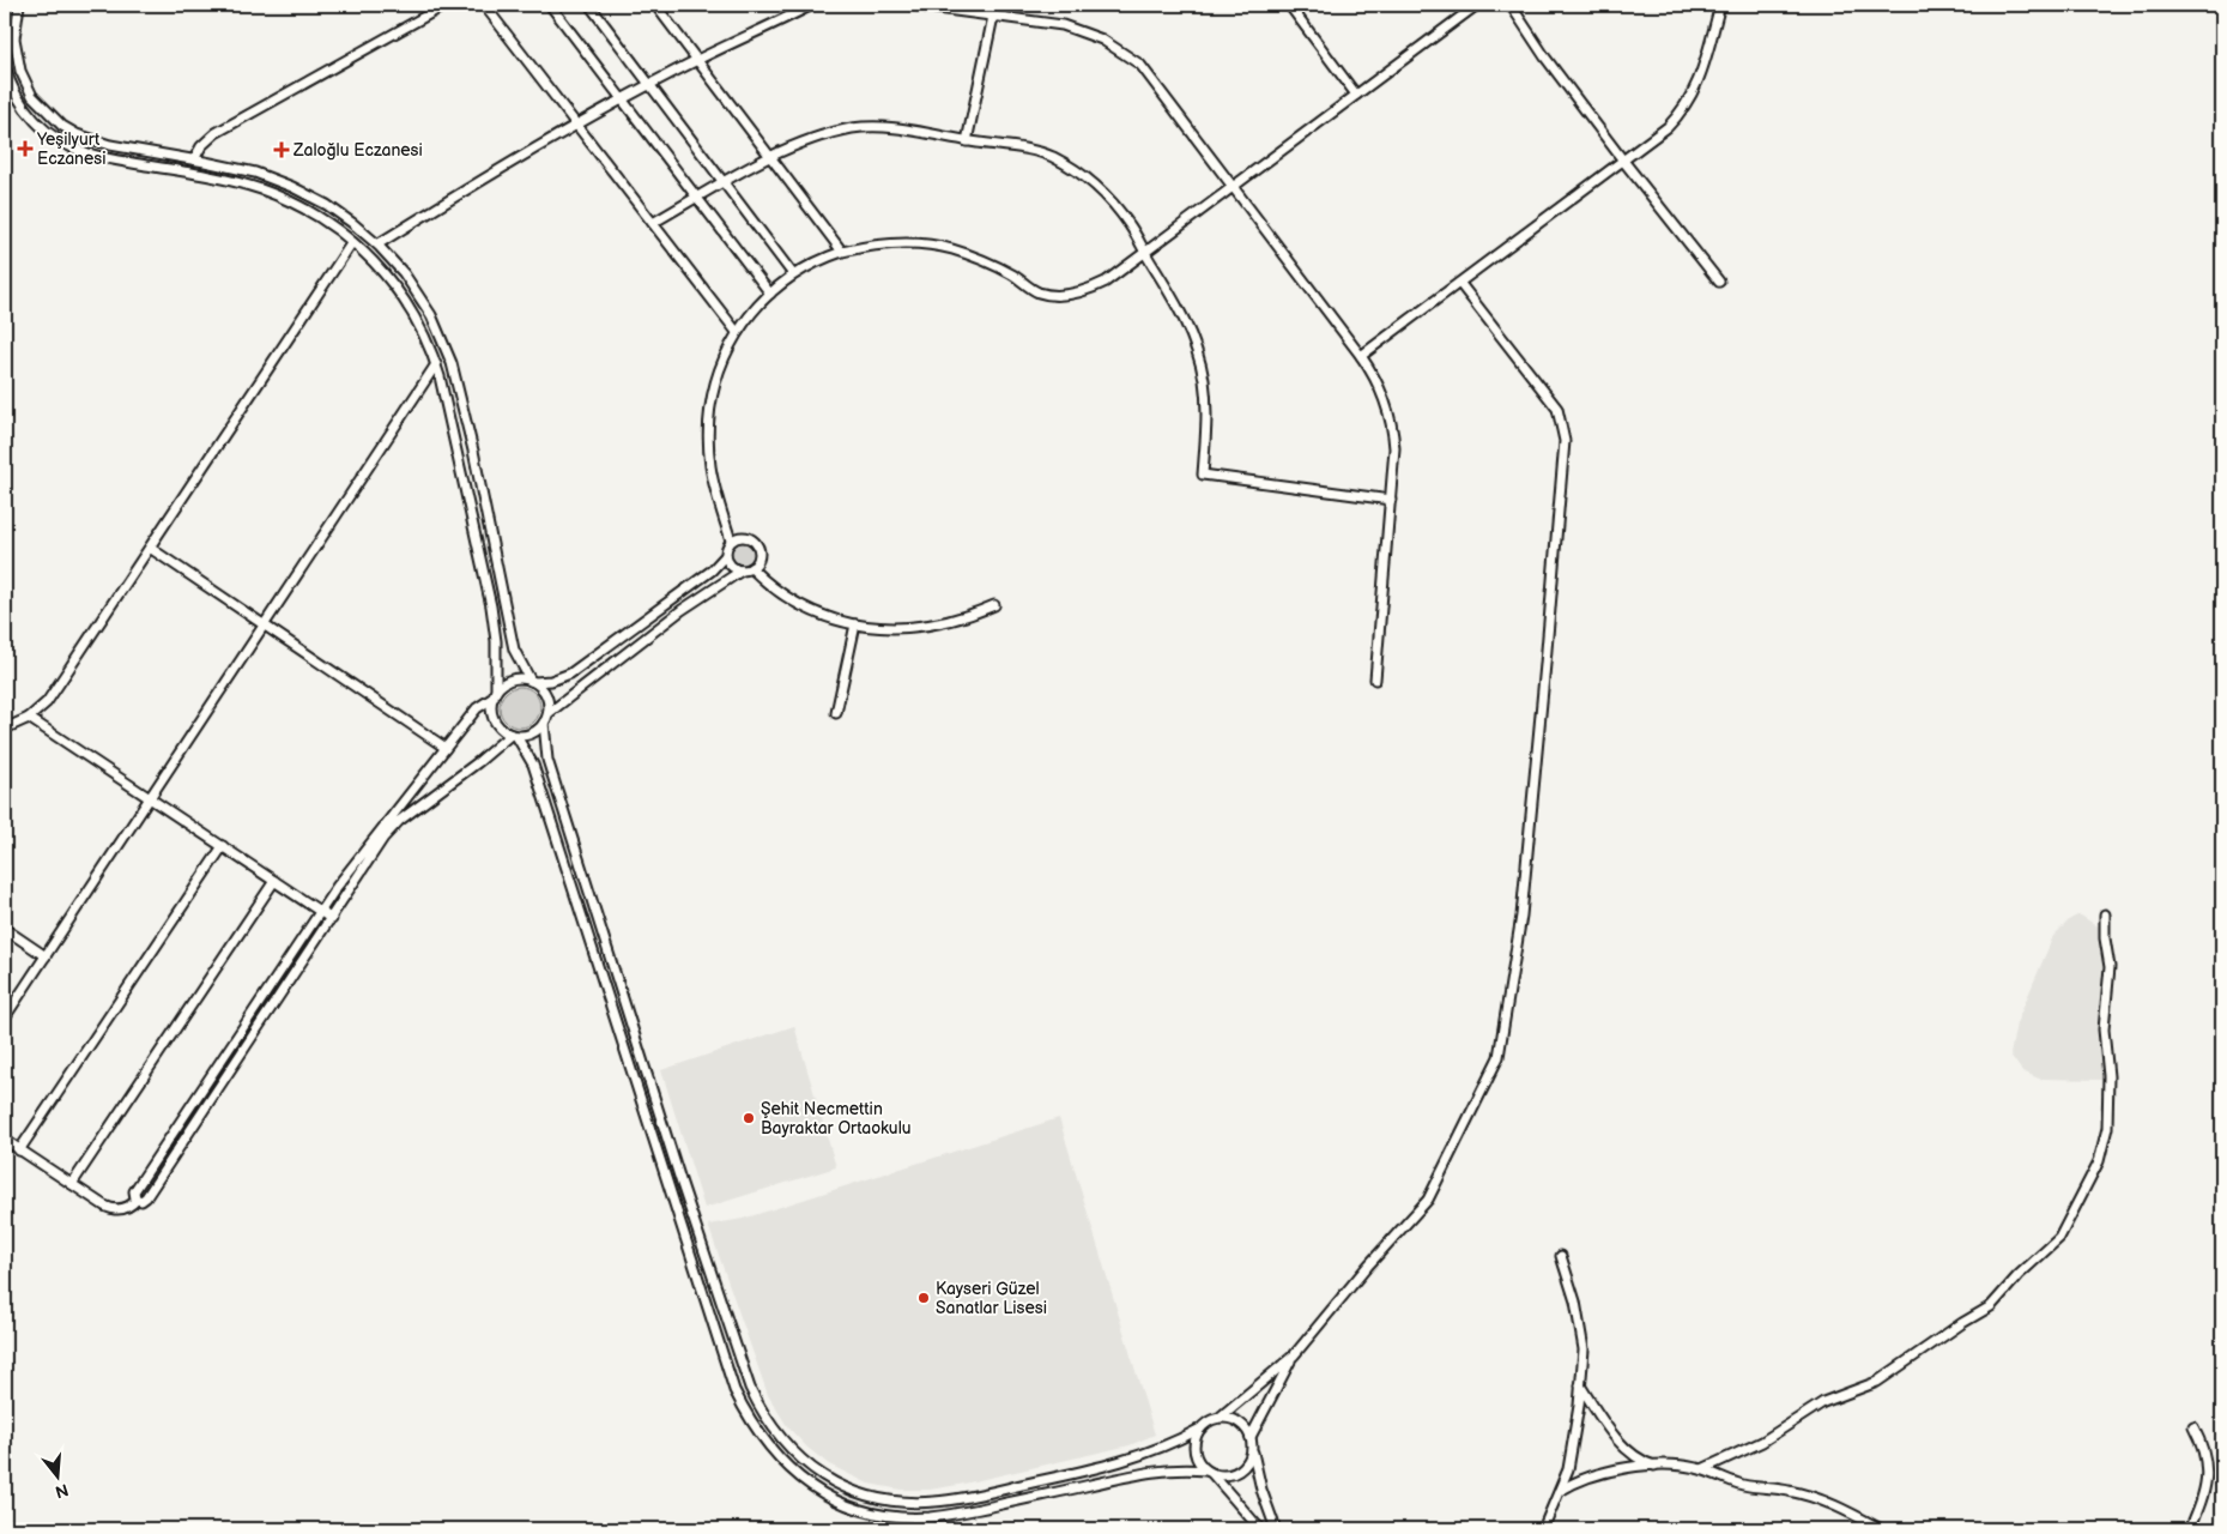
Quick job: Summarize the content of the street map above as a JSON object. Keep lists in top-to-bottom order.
{
  "places": {
    "health": ["Yeşilyurt Eczanesi", "Zaloğlu Eczanesi"],
    "other": ["Şehit Necmettin Bayraktar Ortaokulu", "Kayseri Güzel Sanatlar Lisesi"]
  },
  "north": "bottom"
}
